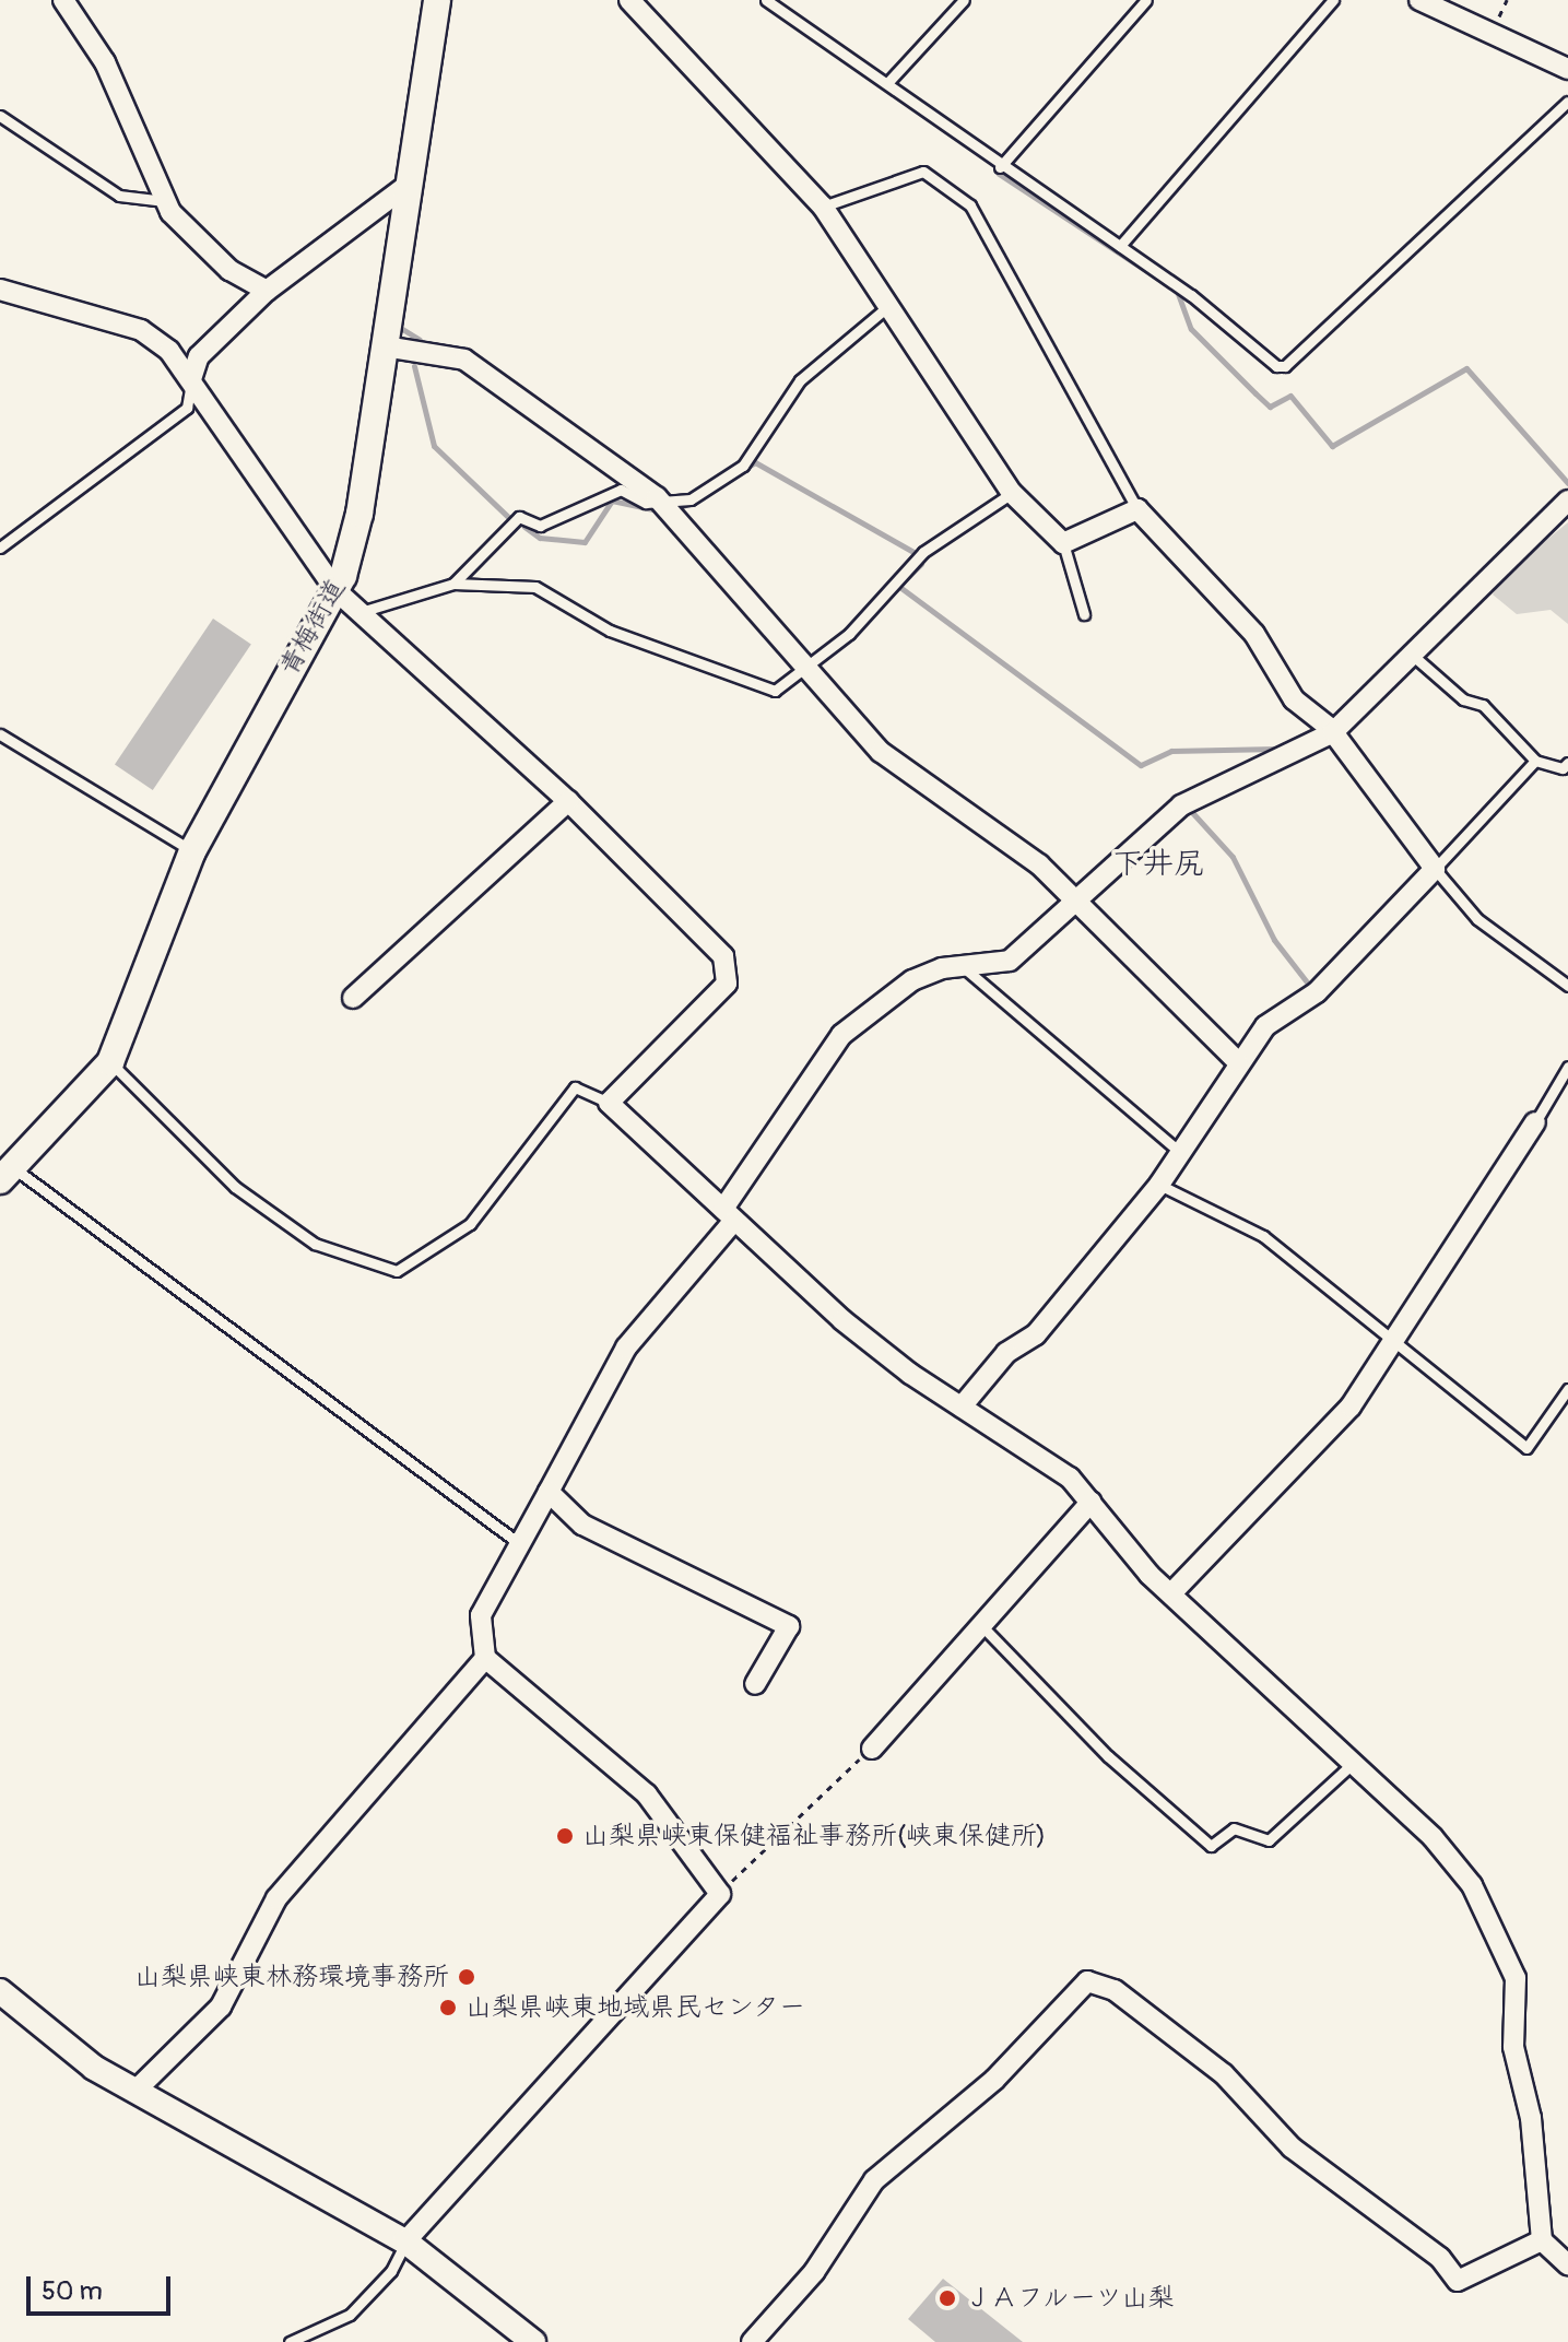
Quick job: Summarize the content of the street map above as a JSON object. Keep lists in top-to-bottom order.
{
  "streets": {
    "main road": ["青梅街道"]
  },
  "districts": ["下井尻"],
  "places": [
    "山梨県峡東保健福祉事務所(峡東保健所)",
    "山梨県峡東林務環境事務所",
    "山梨県峡東地域県民センター",
    "ＪＡフルーツ山梨"
  ],
  "scale_bar": "50 m"
}
